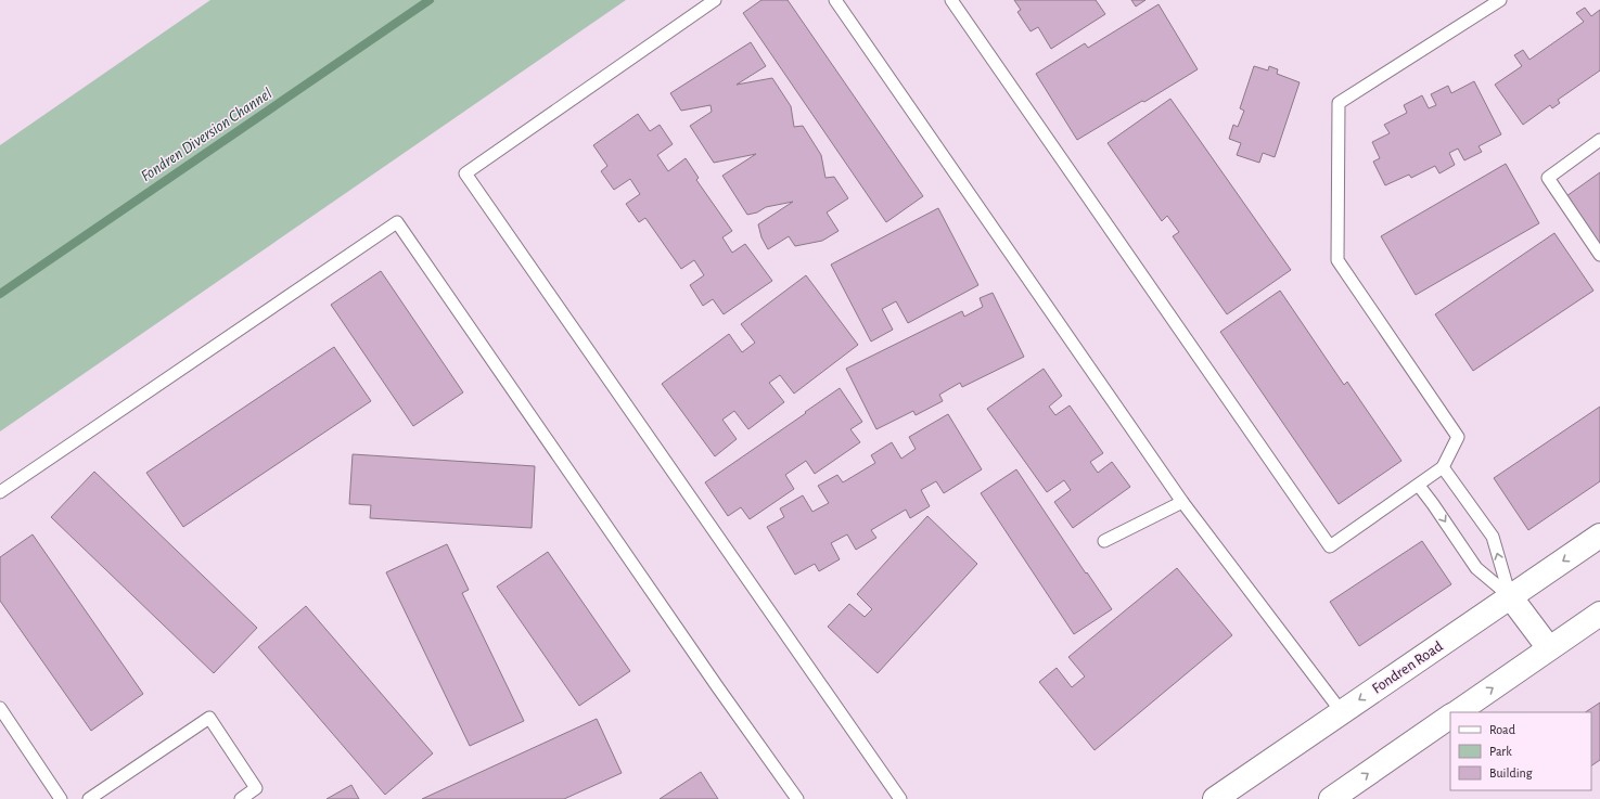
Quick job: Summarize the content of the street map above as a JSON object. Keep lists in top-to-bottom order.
{
  "streets": {
    "main road": ["Fondren Road"]
  },
  "water": ["Fondren Diversion Channel"],
  "legend": ["Road", "Park", "Building"]
}
